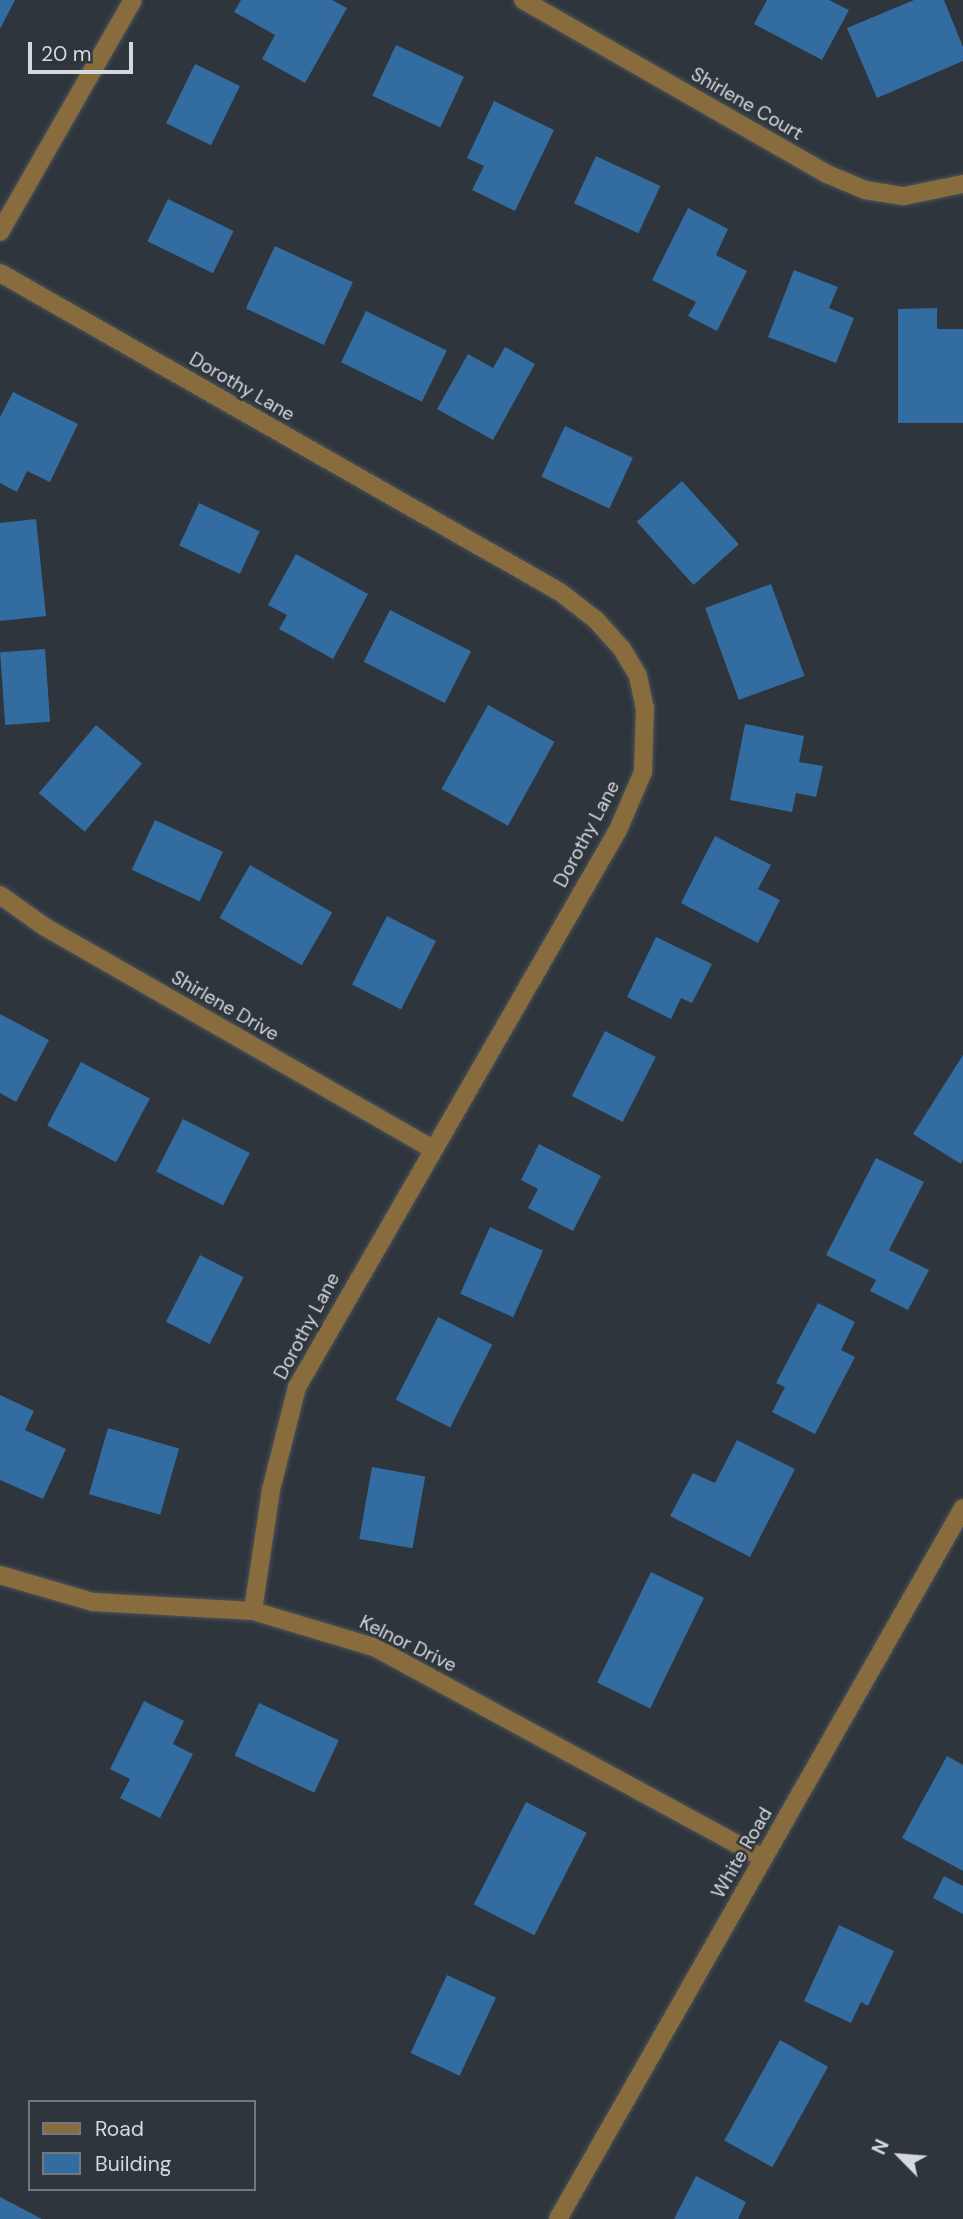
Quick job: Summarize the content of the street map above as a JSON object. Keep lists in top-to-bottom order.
{
  "streets": {
    "street": [
      "Shirlene Court",
      "Dorothy Lane",
      "Shirlene Drive",
      "Kelnor Drive",
      "White Road"
    ]
  },
  "crossings": [
    ["Dorothy Lane", "Shirlene Drive"],
    ["Dorothy Lane", "Kelnor Drive"],
    ["Kelnor Drive", "White Road"]
  ],
  "legend": ["Road", "Building"],
  "scale_bar": "20 m",
  "north": "top left"
}
